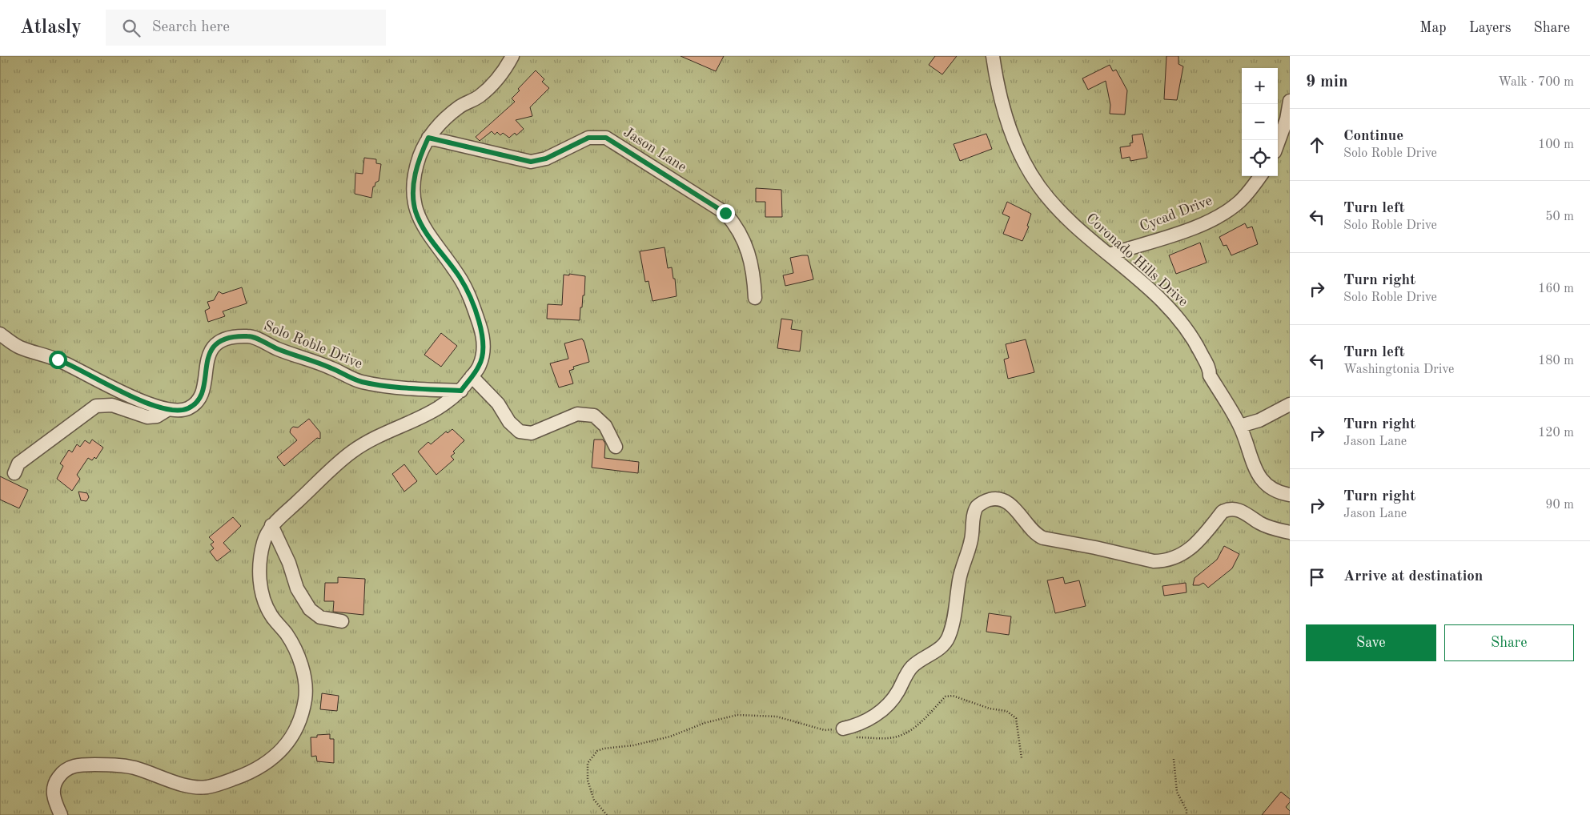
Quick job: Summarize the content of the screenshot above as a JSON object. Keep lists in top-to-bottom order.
{
  "streets": {
    "street": [
      "Jason Lane",
      "Cycad Drive",
      "Coronado Hills Drive",
      "Solo Roble Drive"
    ]
  },
  "crossings": [
    ["Cycad Drive", "Coronado Hills Drive"]
  ],
  "page": {
    "header": "Atlasly",
    "search": "Search here",
    "nav": ["Map", "Layers", "Share"],
    "heading": ["9 min", "Walk · 700 m"],
    "map_buttons": ["+", "−"],
    "list": [
      ["Continue", "Solo Roble Drive", "100 m"],
      ["Turn left", "Solo Roble Drive", "50 m"],
      ["Turn right", "Solo Roble Drive", "160 m"],
      ["Turn left", "Washingtonia Drive", "180 m"],
      ["Turn right", "Jason Lane", "120 m"],
      ["Turn right", "Jason Lane", "90 m"],
      "Arrive at destination"
    ],
    "buttons": ["Save", "Share"]
  }
}
